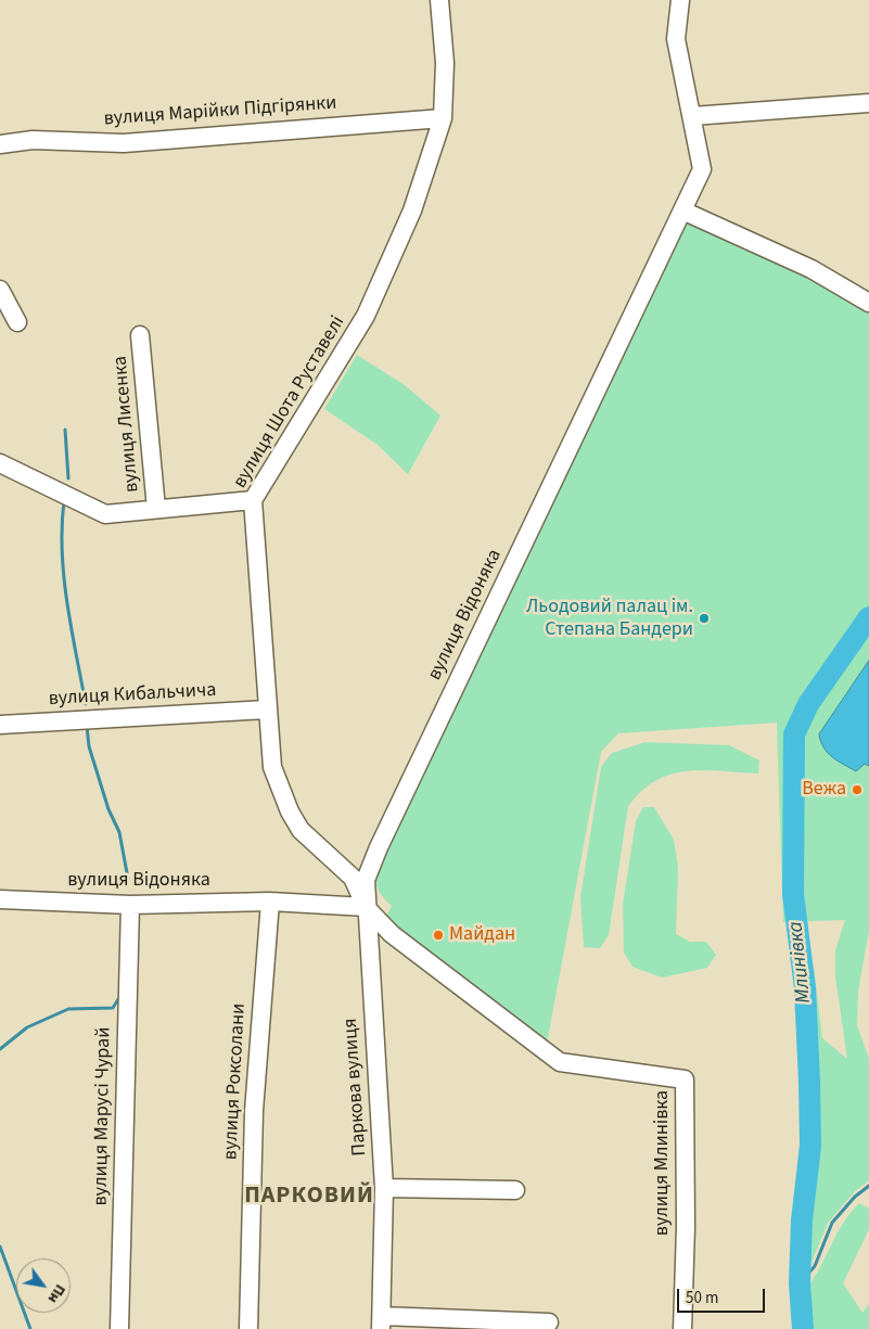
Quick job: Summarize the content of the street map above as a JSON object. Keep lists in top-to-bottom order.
{
  "streets": {
    "street": [
      "вулиця Марійки Підгірянки",
      "вулиця Шота Руставелі",
      "вулиця Лисенка",
      "вулиця Відоняка",
      "вулиця Кибальчича",
      "вулиця Роксолани",
      "Паркова вулиця",
      "вулиця Марусі Чурай",
      "вулиця Млинівка"
    ]
  },
  "crossings": [
    ["вулиця Марійки Підгірянки", "вулиця Шота Руставелі"],
    ["вулиця Шота Руставелі", "вулиця Відоняка"],
    ["вулиця Шота Руставелі", "вулиця Кибальчича"],
    ["вулиця Шота Руставелі", "Паркова вулиця"],
    ["вулиця Шота Руставелі", "вулиця Млинівка"],
    ["вулиця Відоняка", "вулиця Роксолани"],
    ["вулиця Відоняка", "Паркова вулиця"],
    ["вулиця Відоняка", "вулиця Марусі Чурай"],
    ["вулиця Відоняка", "вулиця Млинівка"],
    ["Паркова вулиця", "вулиця Млинівка"]
  ],
  "districts": ["ПАРКОВИЙ"],
  "water": ["Млинівка"],
  "places": ["Льодовий палац ім. Степана Бандери", "Вежа", "Майдан"],
  "scale_bar": "50 m",
  "north": "bottom right"
}
